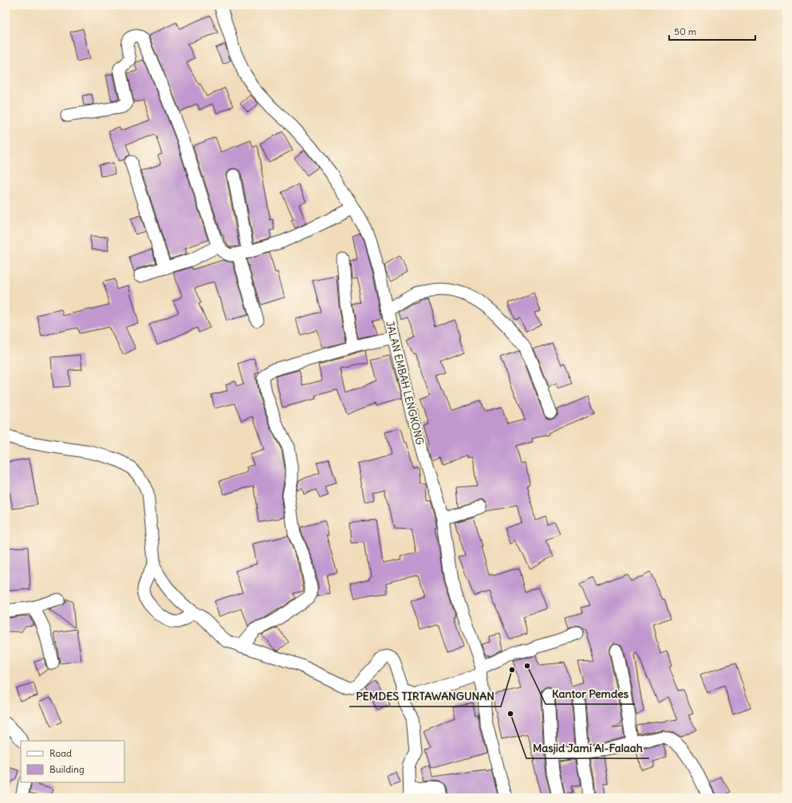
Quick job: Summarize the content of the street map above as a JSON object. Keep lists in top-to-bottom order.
{
  "streets": {
    "street": ["JALAN EMBAH LENGKONG"]
  },
  "places": ["Kantor Pemdes", "PEMDES TIRTAWANGUNAN", "Masjid Jami Al-Falaah"],
  "legend": ["Road", "Building"],
  "scale_bar": "50 m"
}
